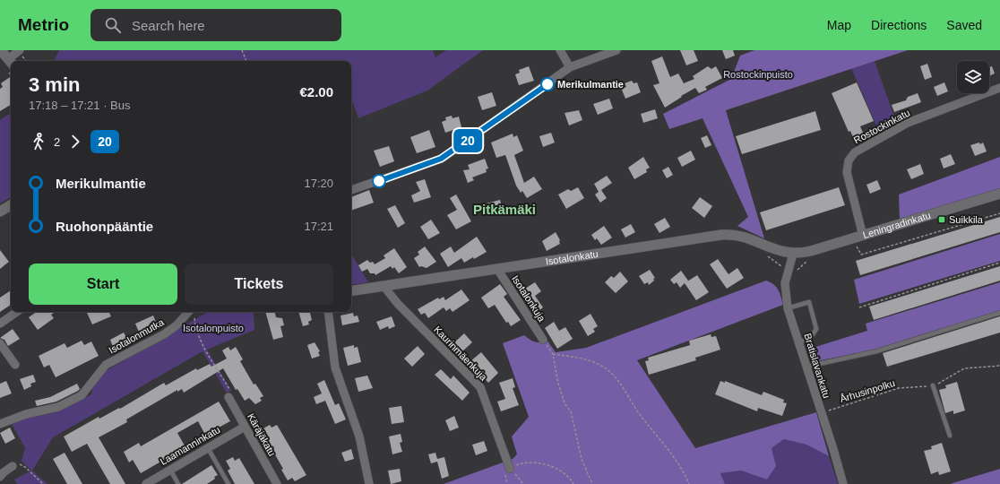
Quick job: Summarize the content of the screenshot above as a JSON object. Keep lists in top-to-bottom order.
{
  "streets": {
    "street": [
      "Rostockinkatu",
      "Leningradinkatu",
      "Isotalonkatu",
      "Isotalonkuja",
      "Isotalonmutka",
      "Kaurinmäenkuja",
      "Bratislavankatu",
      "Käräjäkatu",
      "Laamanninkatu"
    ],
    "path": ["Århusinpolku"]
  },
  "crossings": [
    ["Rostockinkatu", "Leningradinkatu"],
    ["Leningradinkatu", "Isotalonkatu"],
    ["Leningradinkatu", "Bratislavankatu"],
    ["Isotalonkatu", "Isotalonkuja"],
    ["Isotalonkatu", "Kaurinmäenkuja"],
    ["Isotalonkatu", "Bratislavankatu"],
    ["Bratislavankatu", "Århusinpolku"],
    ["Käräjäkatu", "Laamanninkatu"]
  ],
  "districts": ["Pitkämäki"],
  "parks": ["Rostockinpuisto", "Isotalonpuisto"],
  "places": {
    "other": ["Merikulmantie"],
    "transit": ["Suikkila"]
  },
  "lines": ["bus line 20"],
  "page": {
    "header": "Metrio",
    "search": "Search here",
    "nav": ["Map", "Directions", "Saved"],
    "on_map": "20",
    "heading": ["3 min", "17:18 – 17:21 · Bus", "€2.00"],
    "legs": ["2", "20"],
    "list": [
      {
        "name": "Merikulmantie",
        "value": "17:20"
      },
      {
        "name": "Ruohonpääntie",
        "value": "17:21"
      }
    ],
    "buttons": ["Start", "Tickets"]
  }
}
